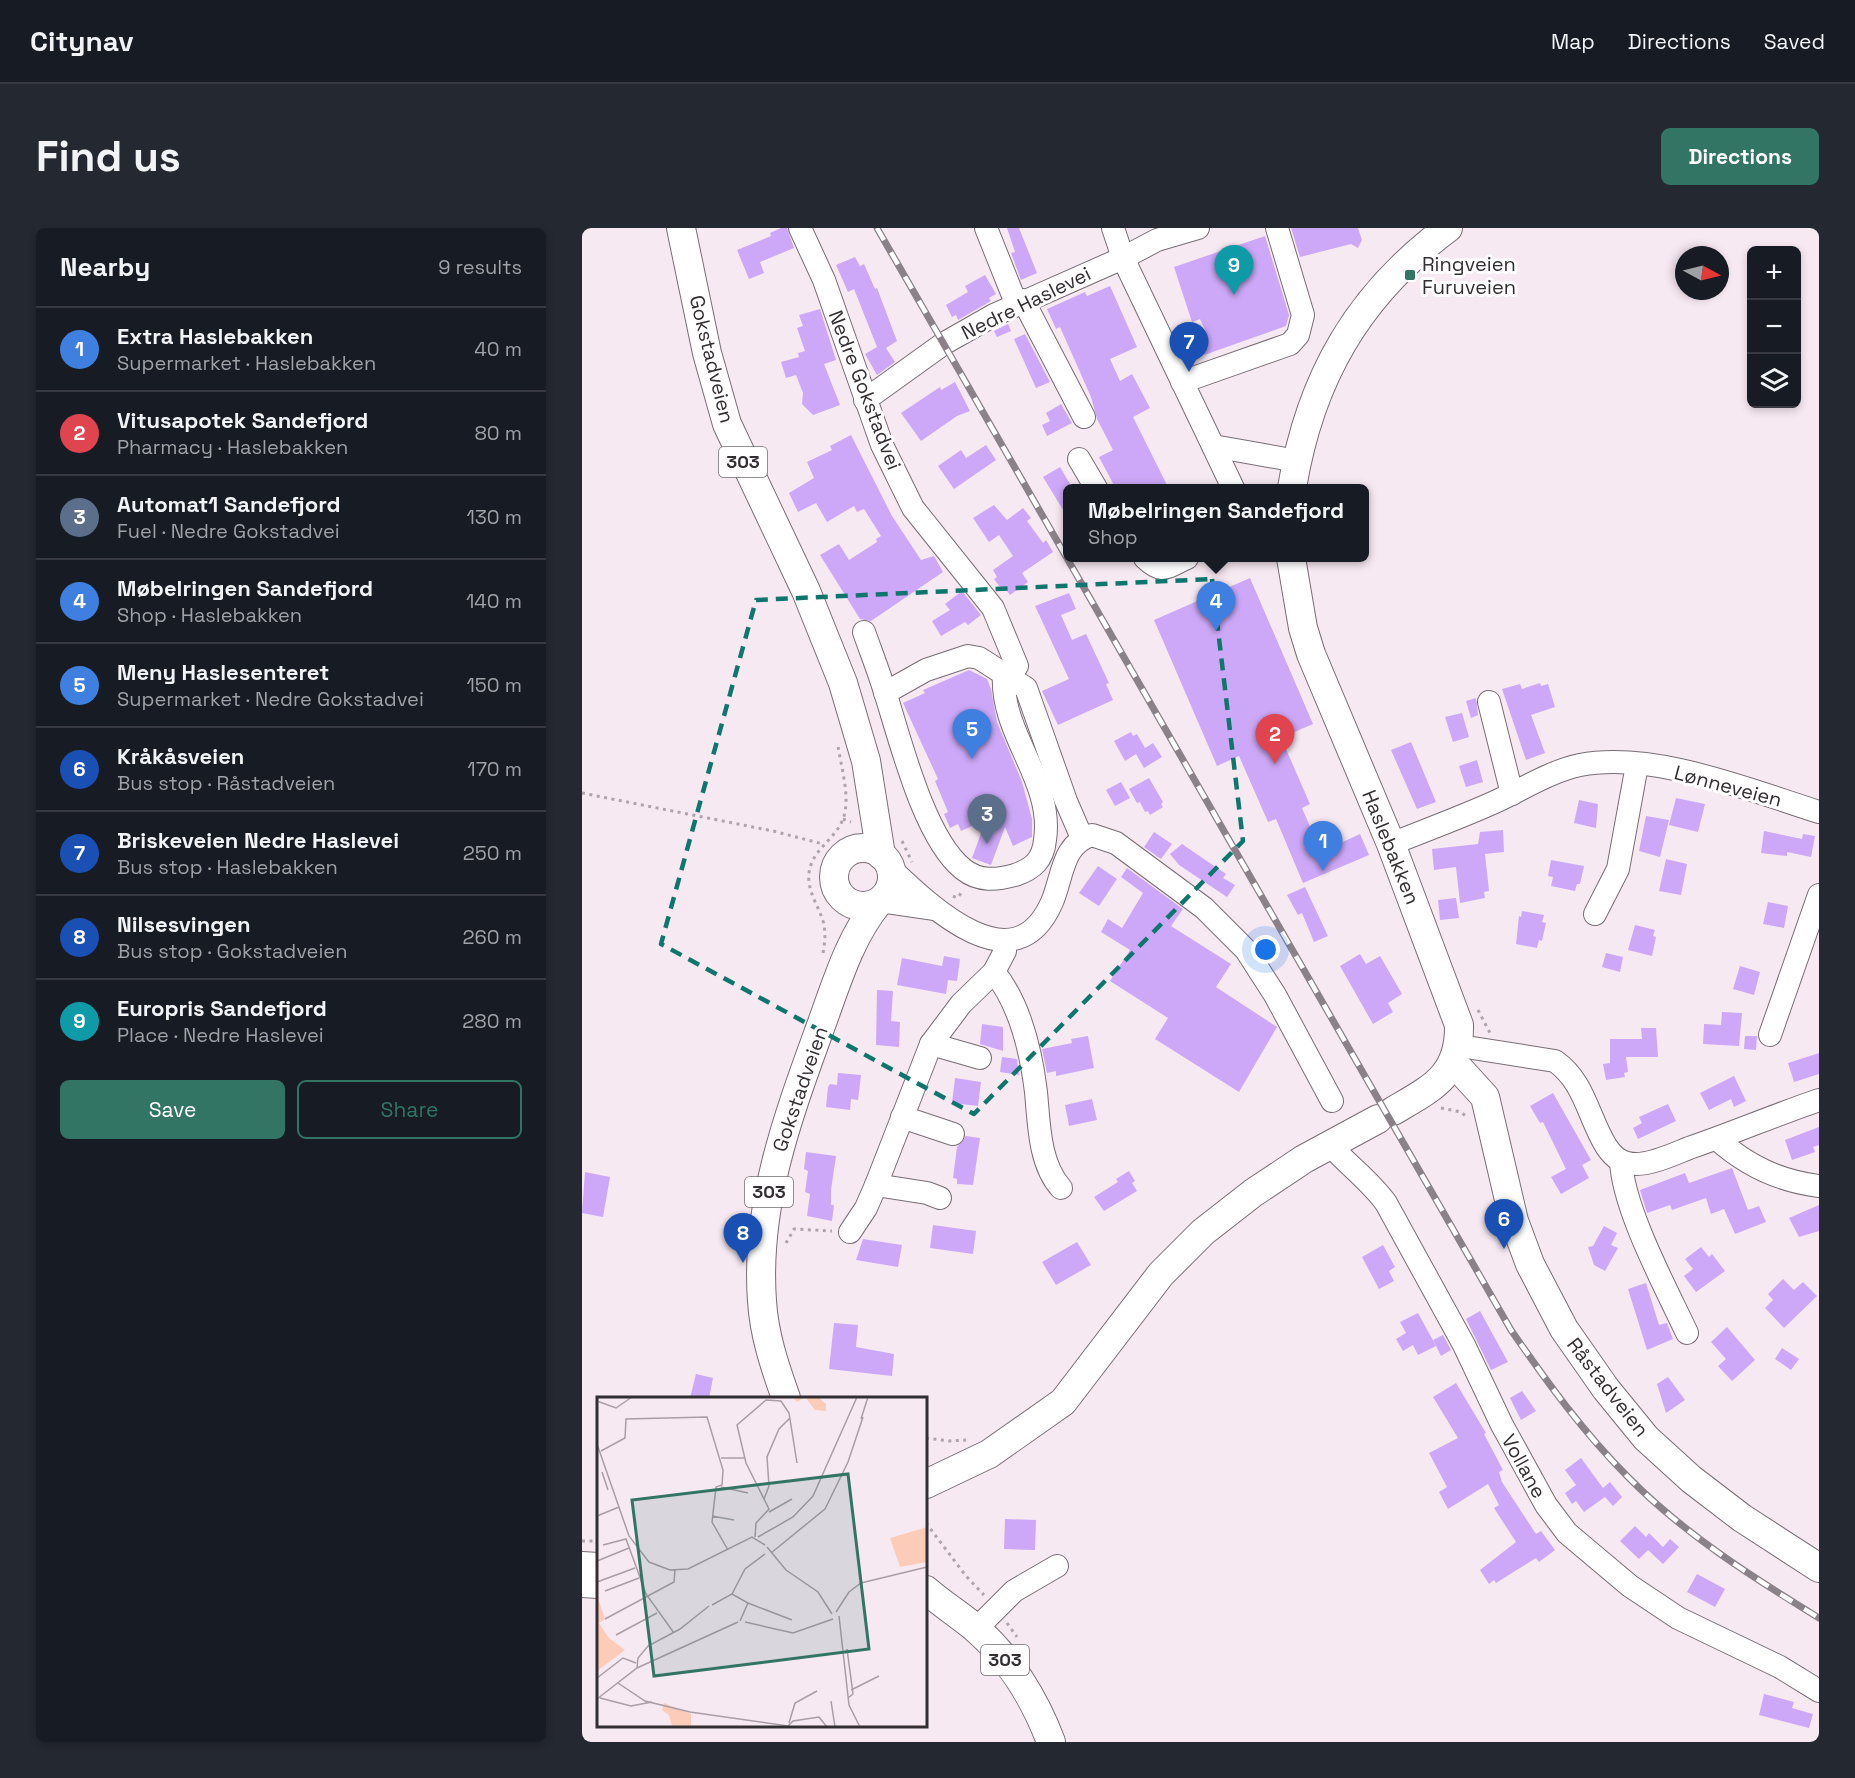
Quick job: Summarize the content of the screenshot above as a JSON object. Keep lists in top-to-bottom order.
{
  "streets": {
    "main road": [
      "Gokstadveien",
      "303",
      "Haslebakken",
      "Råstadveien"
    ],
    "street": [
      "Nedre Haslevei",
      "Nedre Gokstadvei",
      "Lønneveien",
      "Vollane"
    ]
  },
  "crossings": [
    ["Nedre Haslevei", "Nedre Gokstadvei"],
    ["Gokstadveien", "303"],
    ["Lønneveien", "Haslebakken"],
    ["Haslebakken", "Råstadveien"]
  ],
  "places": {
    "transit": ["Ringveien Furuveien"]
  },
  "north": "right",
  "page": {
    "header": "Citynav",
    "nav": ["Map", "Directions", "Saved"],
    "buttons": [
      "Directions",
      ["Save", "Share"]
    ],
    "title": "Find us",
    "heading": ["Nearby", "9 results"],
    "pins": [
      "9",
      "7",
      "4",
      "5",
      "2",
      "3",
      "1",
      "6",
      "8"
    ],
    "map_buttons": ["+", "−"],
    "list": [
      {
        "mark": "1",
        "name": "Extra Haslebakken",
        "note": "Supermarket · Haslebakken",
        "value": "40 m"
      },
      {
        "mark": "2",
        "name": "Vitusapotek Sandefjord",
        "note": "Pharmacy · Haslebakken",
        "value": "80 m"
      },
      {
        "mark": "3",
        "name": "Automat1 Sandefjord",
        "note": "Fuel · Nedre Gokstadvei",
        "value": "130 m"
      },
      {
        "mark": "4",
        "name": "Møbelringen Sandefjord",
        "note": "Shop · Haslebakken",
        "value": "140 m"
      },
      {
        "mark": "5",
        "name": "Meny Haslesenteret",
        "note": "Supermarket · Nedre Gokstadvei",
        "value": "150 m"
      },
      {
        "mark": "6",
        "name": "Kråkåsveien",
        "note": "Bus stop · Råstadveien",
        "value": "170 m"
      },
      {
        "mark": "7",
        "name": "Briskeveien Nedre Haslevei",
        "note": "Bus stop · Haslebakken",
        "value": "250 m"
      },
      {
        "mark": "8",
        "name": "Nilsesvingen",
        "note": "Bus stop · Gokstadveien",
        "value": "260 m"
      },
      {
        "mark": "9",
        "name": "Europris Sandefjord",
        "note": "Place · Nedre Haslevei",
        "value": "280 m"
      }
    ],
    "popup": ["Møbelringen Sandefjord", "Shop"]
  }
}
